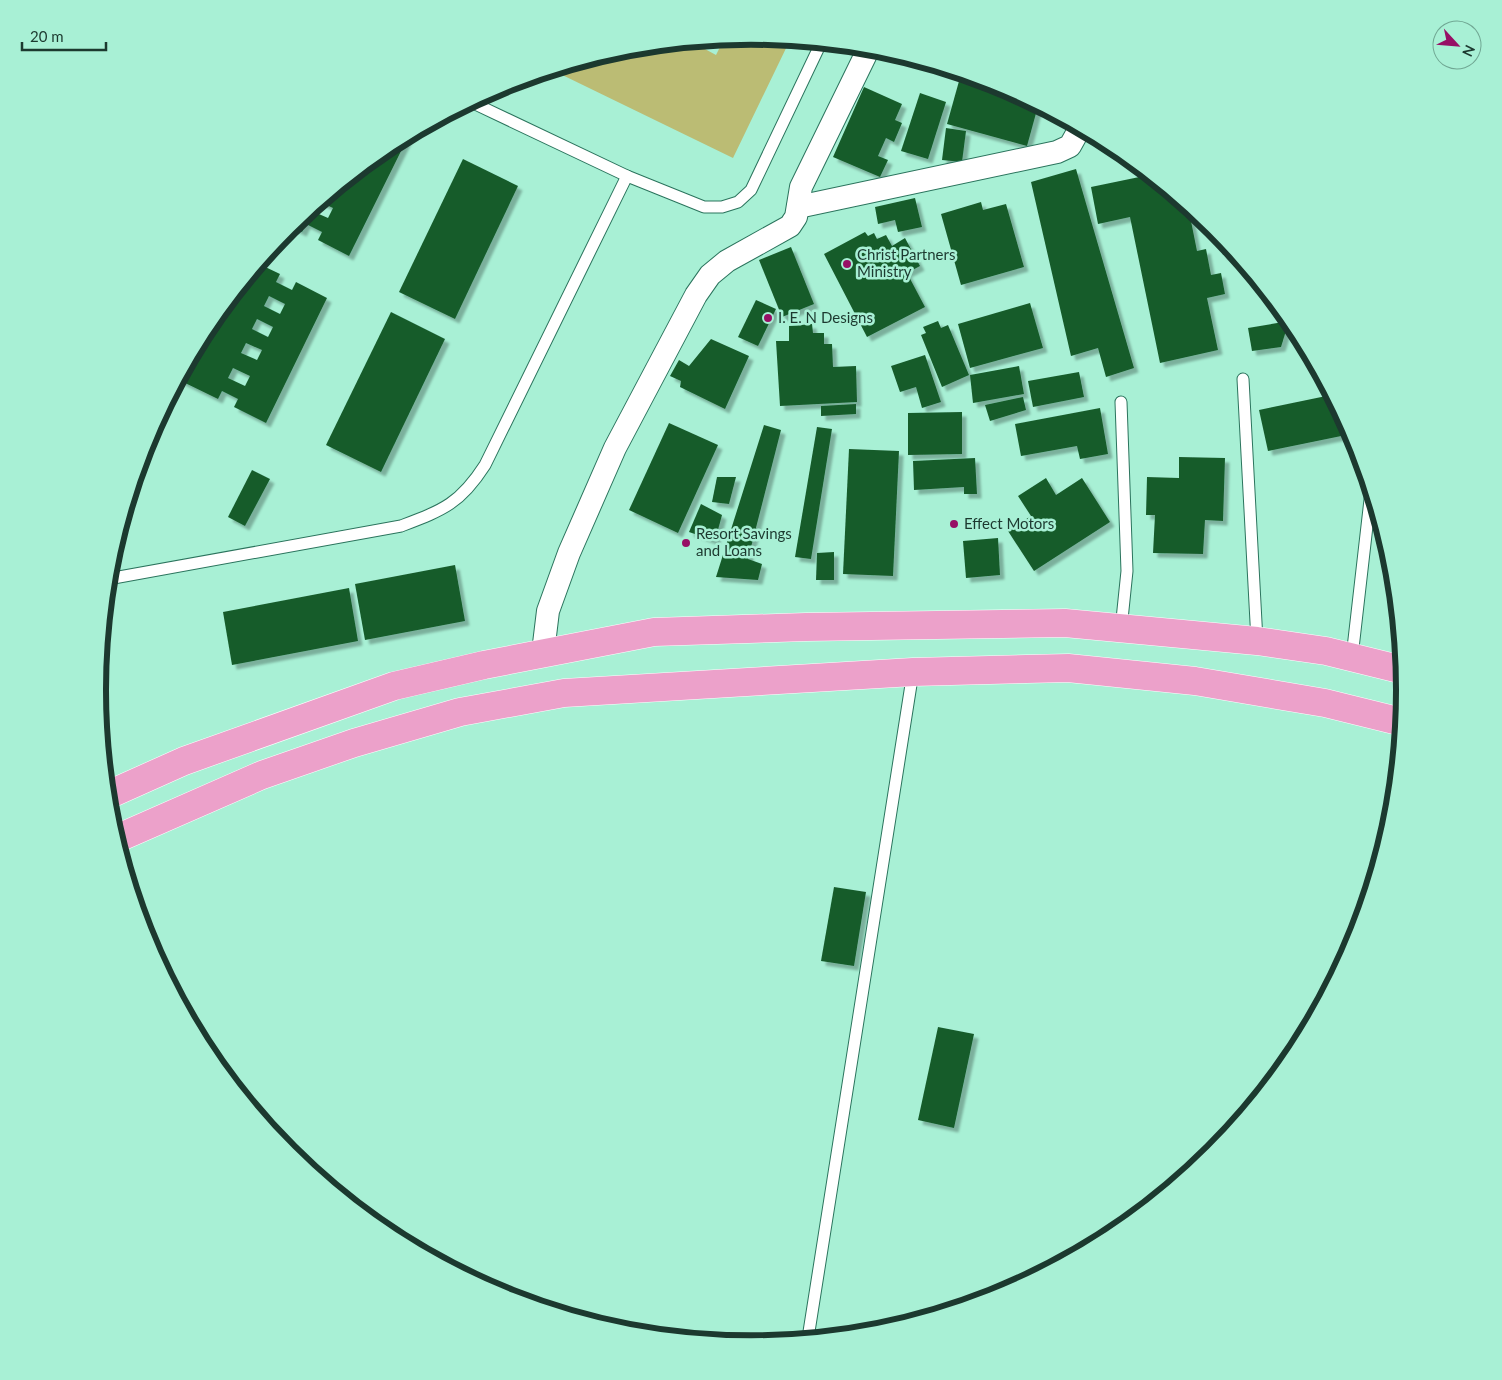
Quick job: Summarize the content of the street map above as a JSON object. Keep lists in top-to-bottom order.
{
  "places": [
    "Christ Partners Ministry",
    "I. E. N Designs",
    "Effect Motors",
    "Resort Savings and Loans"
  ],
  "scale_bar": "20 m",
  "north": "bottom right"
}
